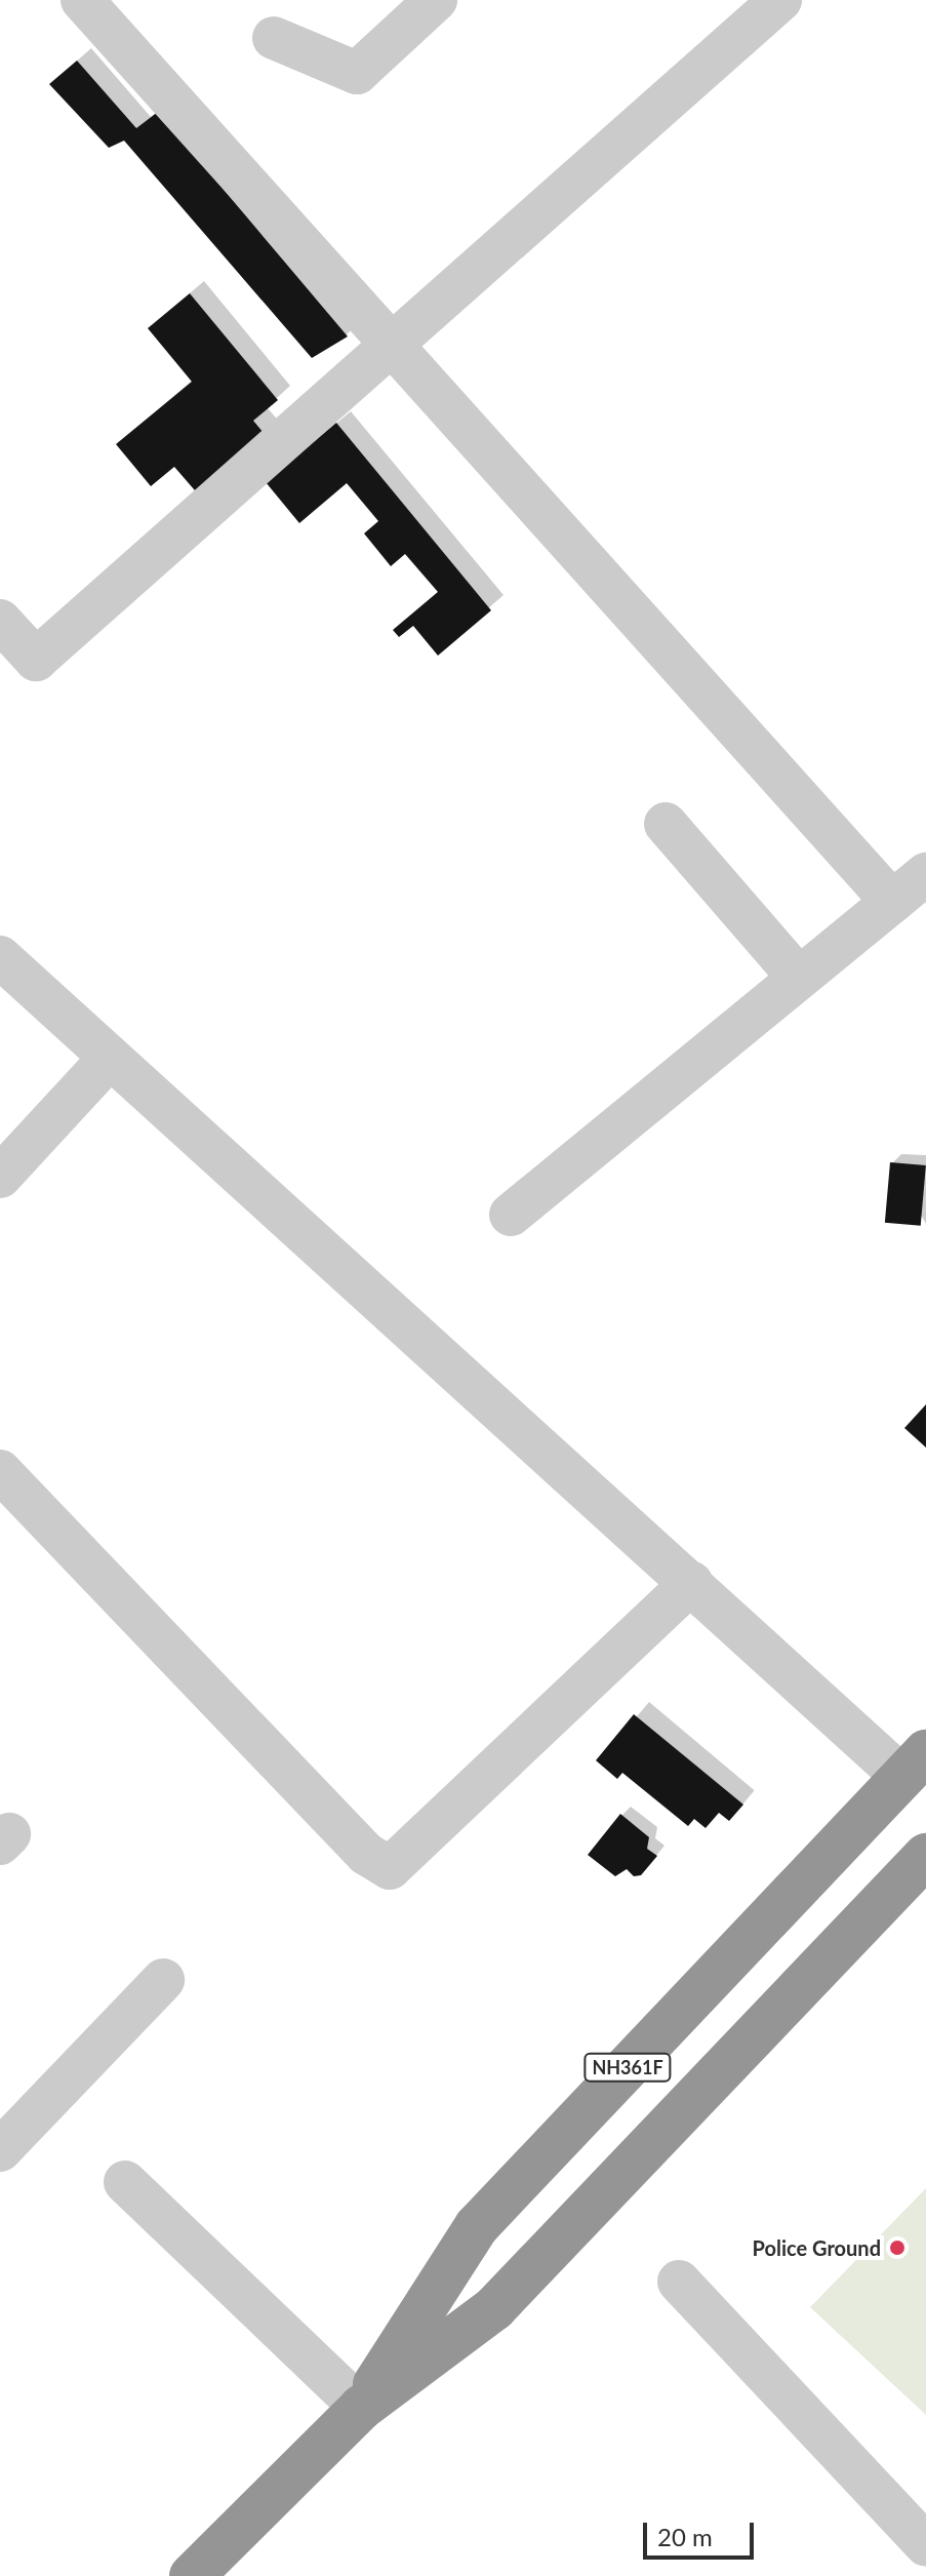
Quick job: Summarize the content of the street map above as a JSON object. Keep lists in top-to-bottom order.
{
  "streets": {
    "highway": ["NH361F"]
  },
  "places": ["Police Ground"],
  "scale_bar": "20 m"
}
